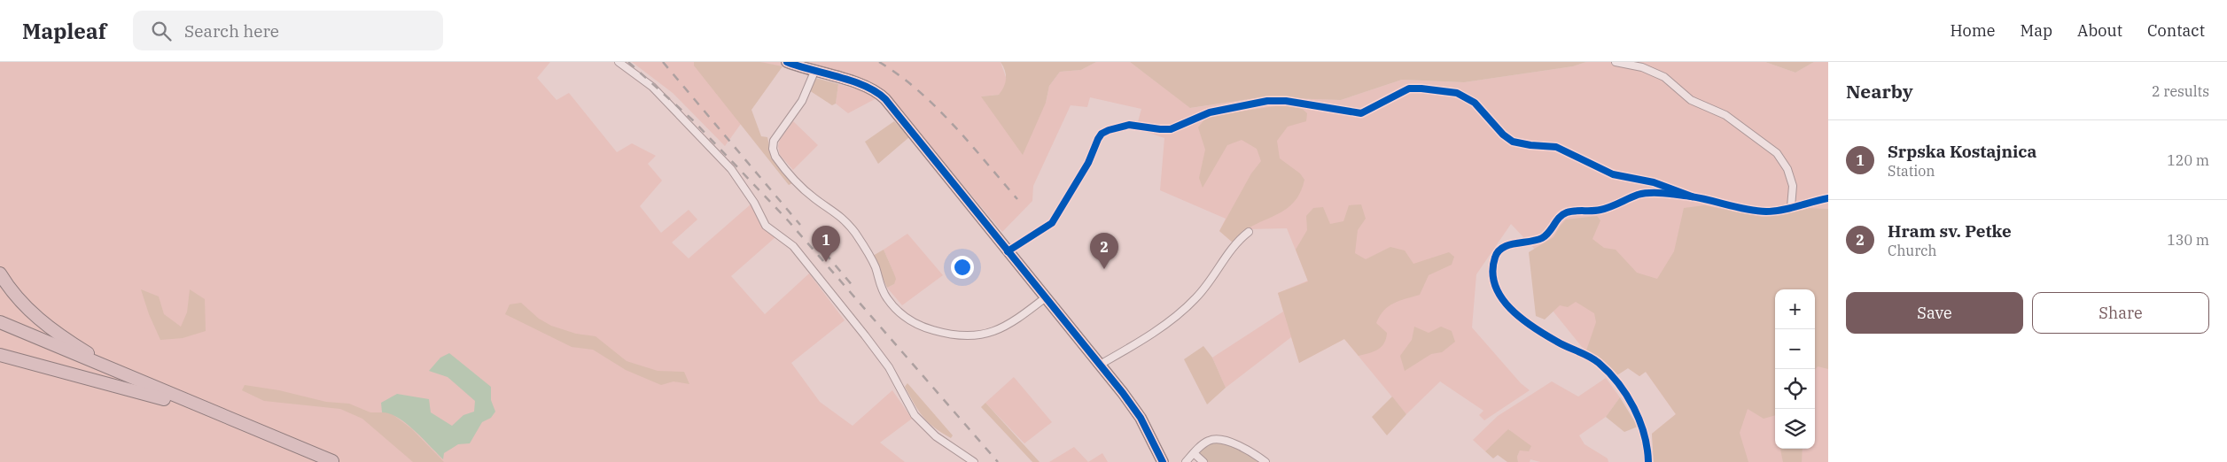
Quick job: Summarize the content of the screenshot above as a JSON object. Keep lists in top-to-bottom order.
{
  "page": {
    "header": "Mapleaf",
    "search": "Search here",
    "nav": [
      "Home",
      "Map",
      "About",
      "Contact"
    ],
    "heading": ["Nearby", "2 results"],
    "list": [
      {
        "mark": "1",
        "name": "Srpska Kostajnica",
        "note": "Station",
        "value": "120 m"
      },
      {
        "mark": "2",
        "name": "Hram sv. Petke",
        "note": "Church",
        "value": "130 m"
      }
    ],
    "pins": ["1", "2"],
    "buttons": ["Save", "Share"],
    "map_buttons": ["+", "−"]
  }
}
